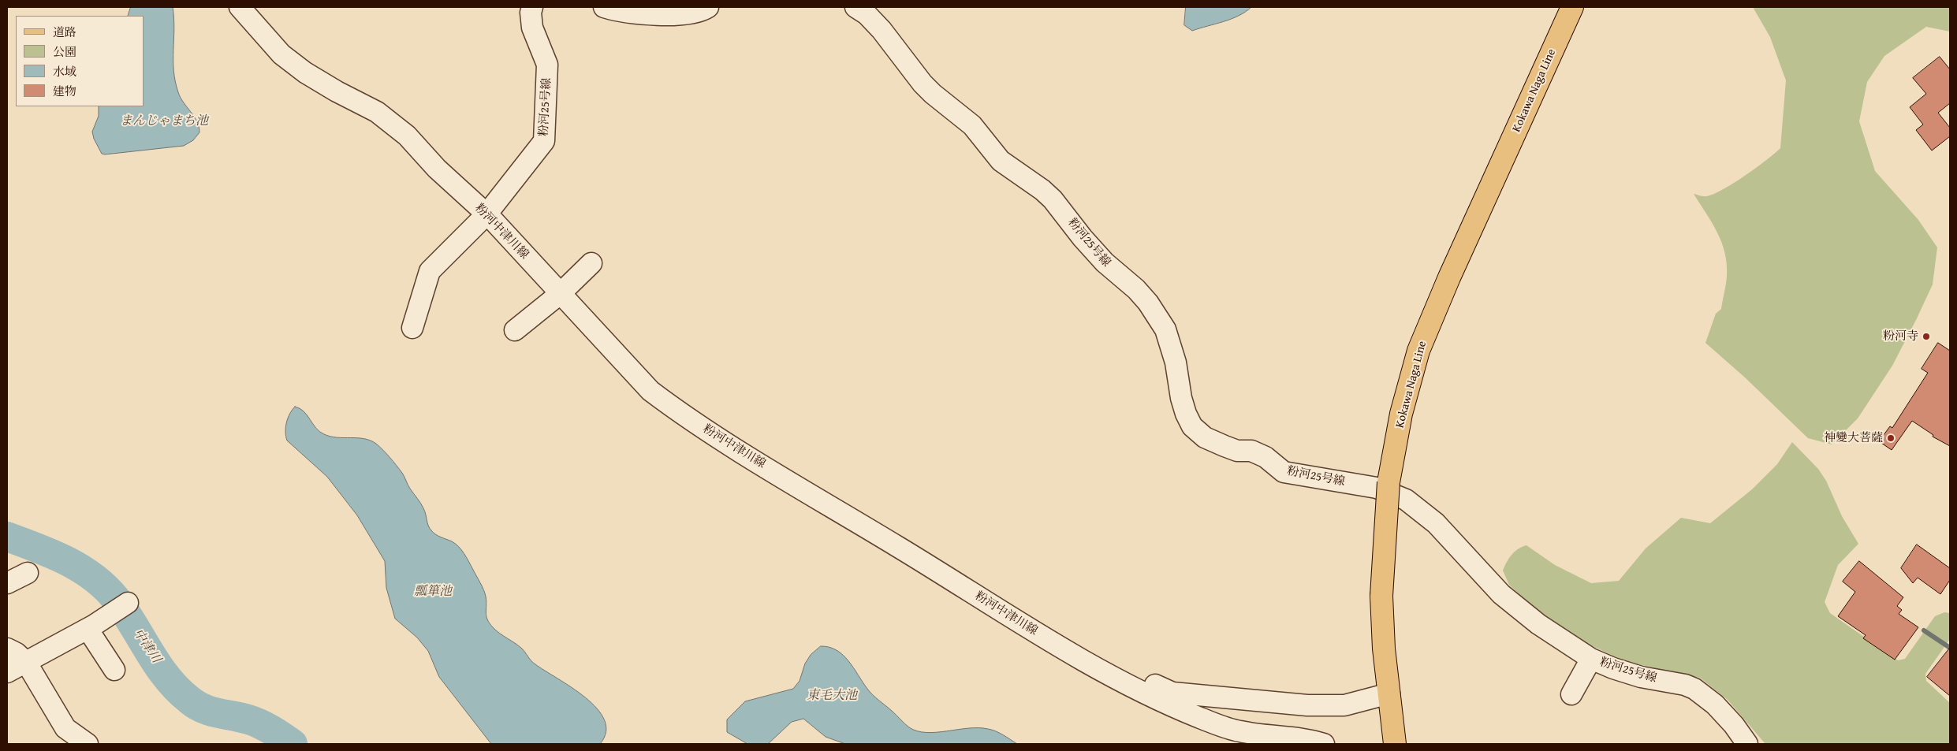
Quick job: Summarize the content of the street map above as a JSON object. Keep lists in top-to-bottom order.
{
  "streets": {
    "main road": ["Kokawa Naga Line"],
    "street": ["粉河25号線", "粉河中津川線"]
  },
  "crossings": [
    ["粉河25号線", "粉河中津川線"]
  ],
  "water": [
    "まんじゃまち池",
    "瓢箪池",
    "中津川",
    "東毛大池"
  ],
  "places": ["粉河寺", "神變大菩薩"],
  "legend": [
    "道路",
    "公園",
    "水域",
    "建物"
  ]
}
